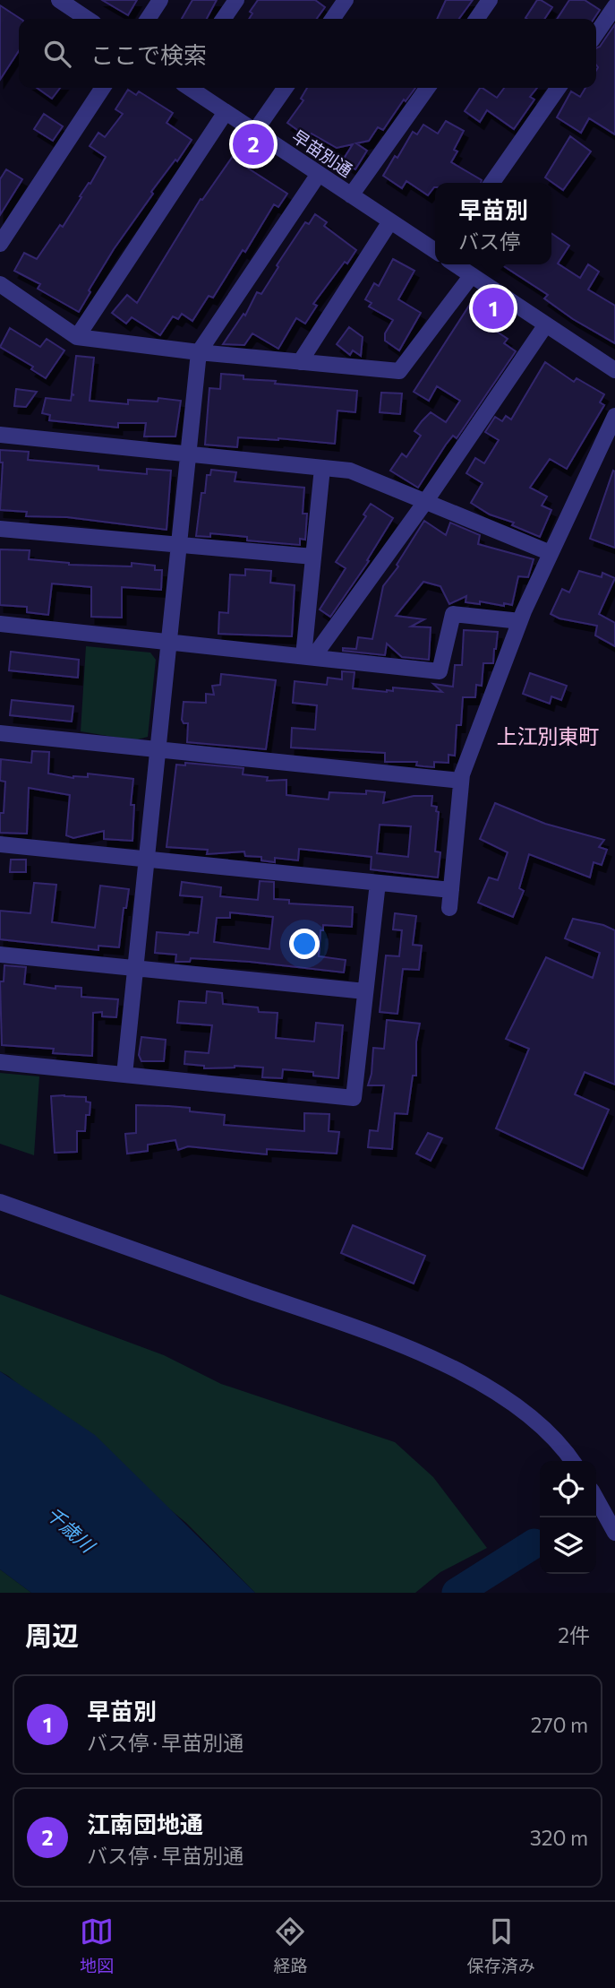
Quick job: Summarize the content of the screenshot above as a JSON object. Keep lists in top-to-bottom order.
{
  "streets": {
    "street": ["早苗別通"]
  },
  "districts": ["上江別東町"],
  "water": ["千歳川"],
  "page": {
    "search": "ここで検索",
    "pins": ["2", "1"],
    "popup": ["早苗別", "バス停"],
    "heading": ["周辺", "2件"],
    "list": [
      {
        "mark": "1",
        "name": "早苗別",
        "note": "バス停 · 早苗別通",
        "value": "270 m"
      },
      {
        "mark": "2",
        "name": "江南団地通",
        "note": "バス停 · 早苗別通",
        "value": "320 m"
      }
    ],
    "nav": ["地図", "経路", "保存済み"]
  }
}
